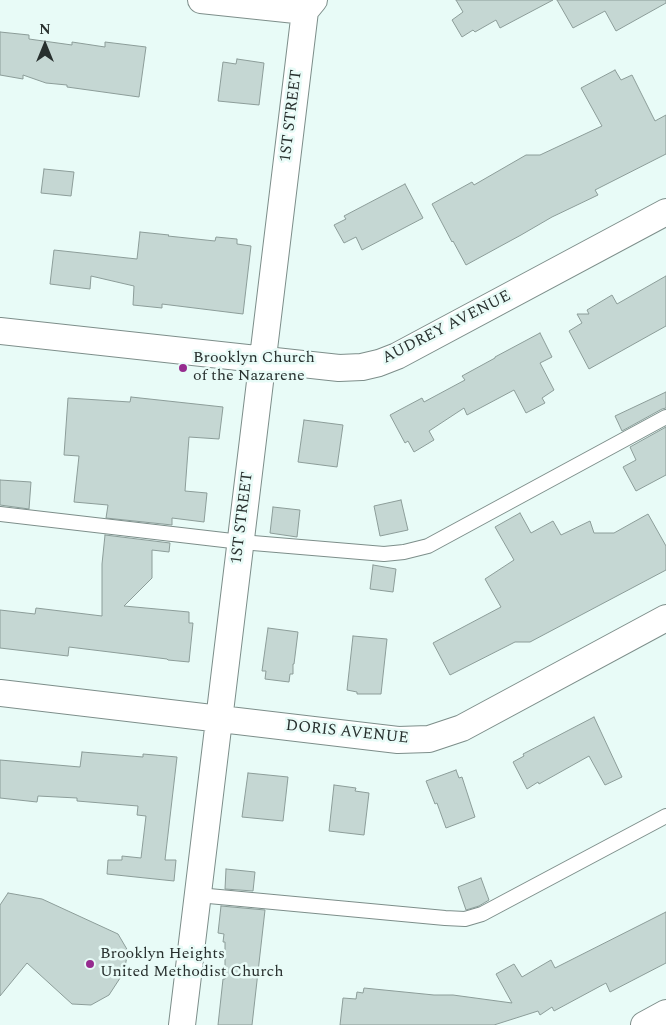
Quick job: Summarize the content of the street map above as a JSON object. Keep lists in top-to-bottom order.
{
  "streets": {
    "street": ["1ST STREET", "AUDREY AVENUE", "DORIS AVENUE"]
  },
  "crossings": [
    ["1ST STREET", "AUDREY AVENUE"],
    ["1ST STREET", "DORIS AVENUE"]
  ],
  "places": ["Brooklyn Church of the Nazarene", "Brooklyn Heights United Methodist Church"],
  "north": "top"
}
